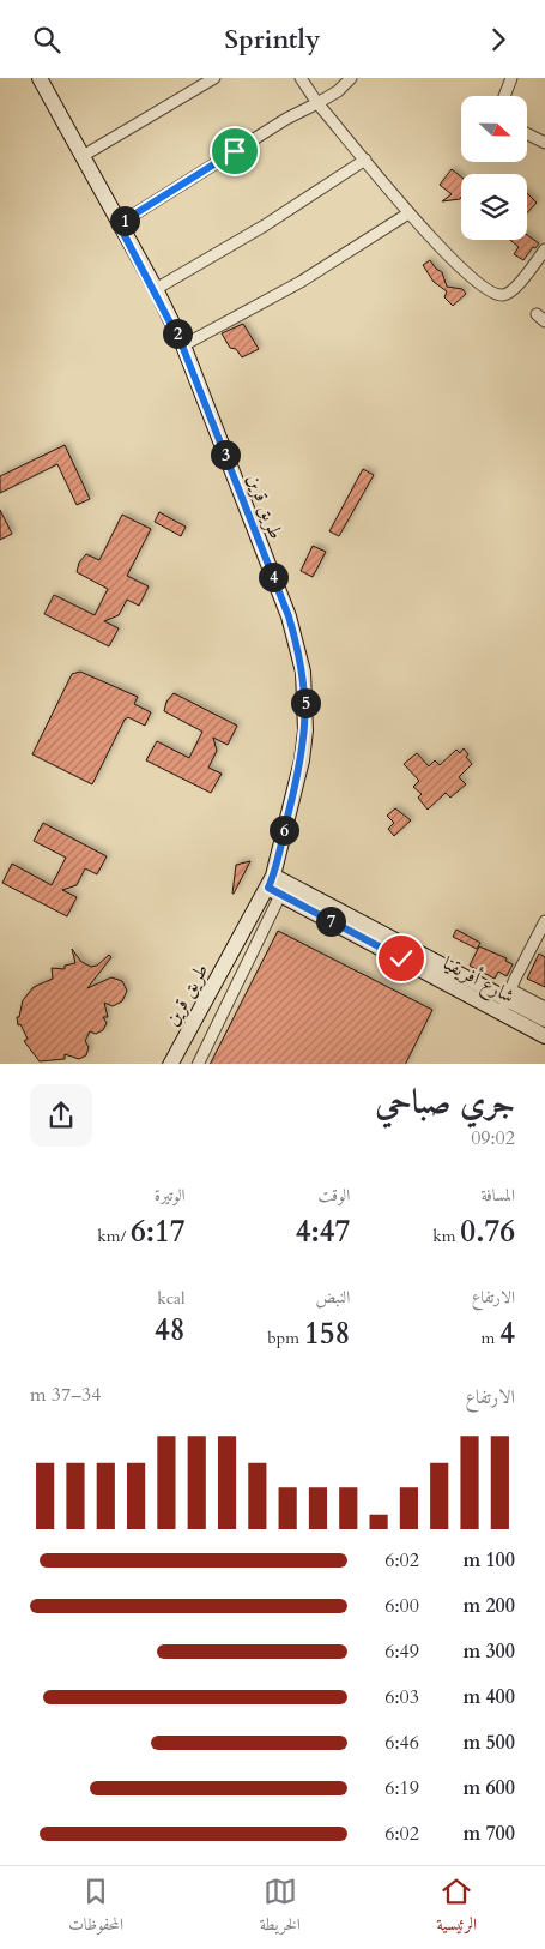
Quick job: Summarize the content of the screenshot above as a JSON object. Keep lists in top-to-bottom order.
{
  "streets": {
    "street": ["طريق قرين", "شارع أفريقيا"]
  },
  "crossings": [
    ["طريق قرين", "شارع أفريقيا"]
  ],
  "north": "right",
  "page": {
    "header": "Sprintly",
    "pins": [
      "1",
      "2",
      "3",
      "4",
      "5",
      "6",
      "7"
    ],
    "heading": ["جري صباحي", "09:02"],
    "stats": [
      ["المسافة", "0.76 km"],
      ["الوقت", "4:47"],
      ["الوتيرة", "6:17 /km"],
      ["الارتفاع", "4 m"],
      ["النبض", "158 bpm"],
      ["kcal", "48"]
    ],
    "chart": ["الارتفاع", "34–37 m"],
    "list": [
      {
        "name": "100 m",
        "note": "6:02"
      },
      {
        "name": "200 m",
        "note": "6:00"
      },
      {
        "name": "300 m",
        "note": "6:49"
      },
      {
        "name": "400 m",
        "note": "6:03"
      },
      {
        "name": "500 m",
        "note": "6:46"
      },
      {
        "name": "600 m",
        "note": "6:19"
      },
      {
        "name": "700 m",
        "note": "6:02"
      }
    ],
    "tabs": ["الرئيسية", "الخريطة", "المحفوظات"]
  }
}
